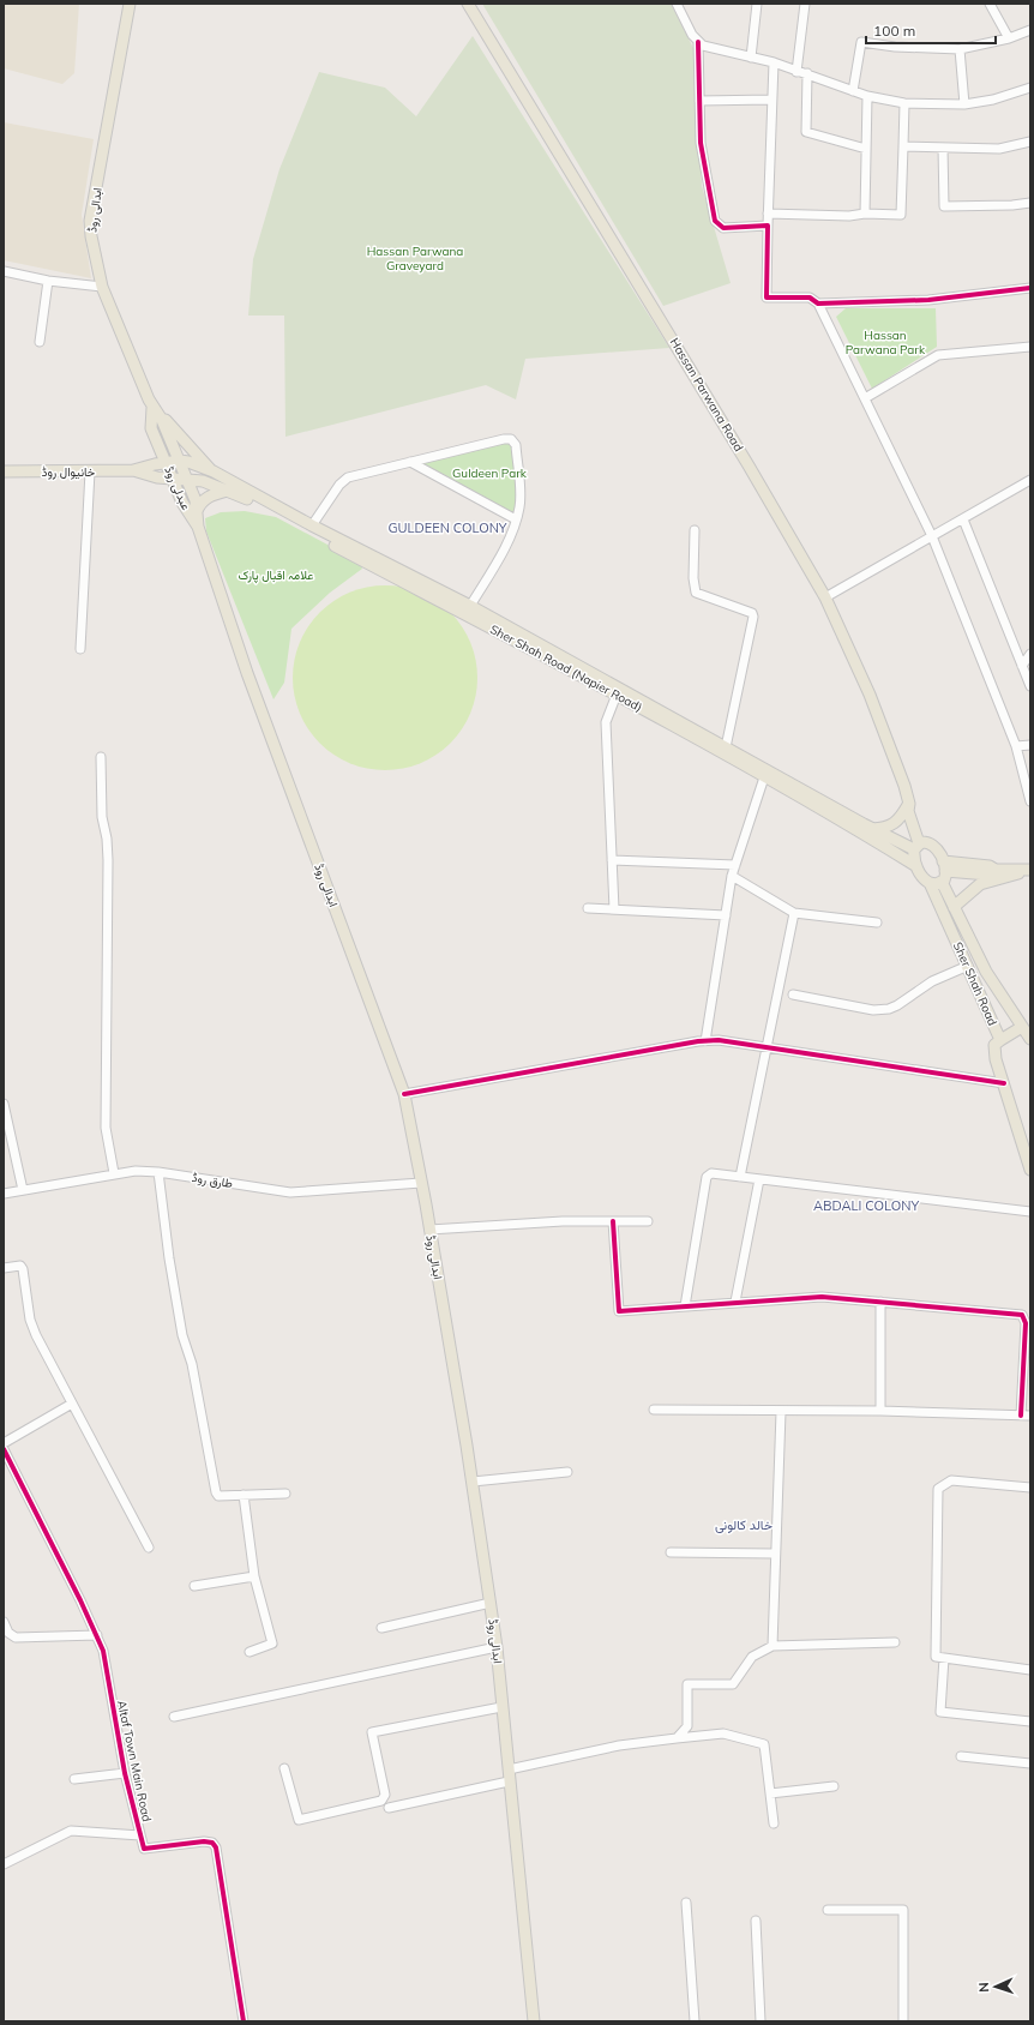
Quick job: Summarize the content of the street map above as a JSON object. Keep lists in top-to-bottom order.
{
  "streets": {
    "main road": [
      "ابدالی روڈ",
      "Hassan Parwana Road",
      "خانیوال روڈ",
      "عبدلی روڈ",
      "Sher Shah Road (Napier Road)",
      "Sher Shah Road"
    ],
    "street": ["طارق روڈ", "Altaf Town Main Road"]
  },
  "crossings": [
    ["ابدالی روڈ", "عبدلی روڈ"],
    ["ابدالی روڈ", "طارق روڈ"],
    ["Hassan Parwana Road", "Sher Shah Road (Napier Road)"],
    ["Hassan Parwana Road", "Sher Shah Road"],
    ["خانیوال روڈ", "عبدلی روڈ"],
    ["Sher Shah Road (Napier Road)", "Sher Shah Road"]
  ],
  "districts": ["GULDEEN COLONY", "ABDALI COLONY", "خالد کالونی"],
  "parks": [
    "Hassan Parwana Graveyard",
    "Hassan Parwana Park",
    "Guldeen Park",
    "علامہ اقبال پارک"
  ],
  "scale_bar": "100 m",
  "north": "left"
}
